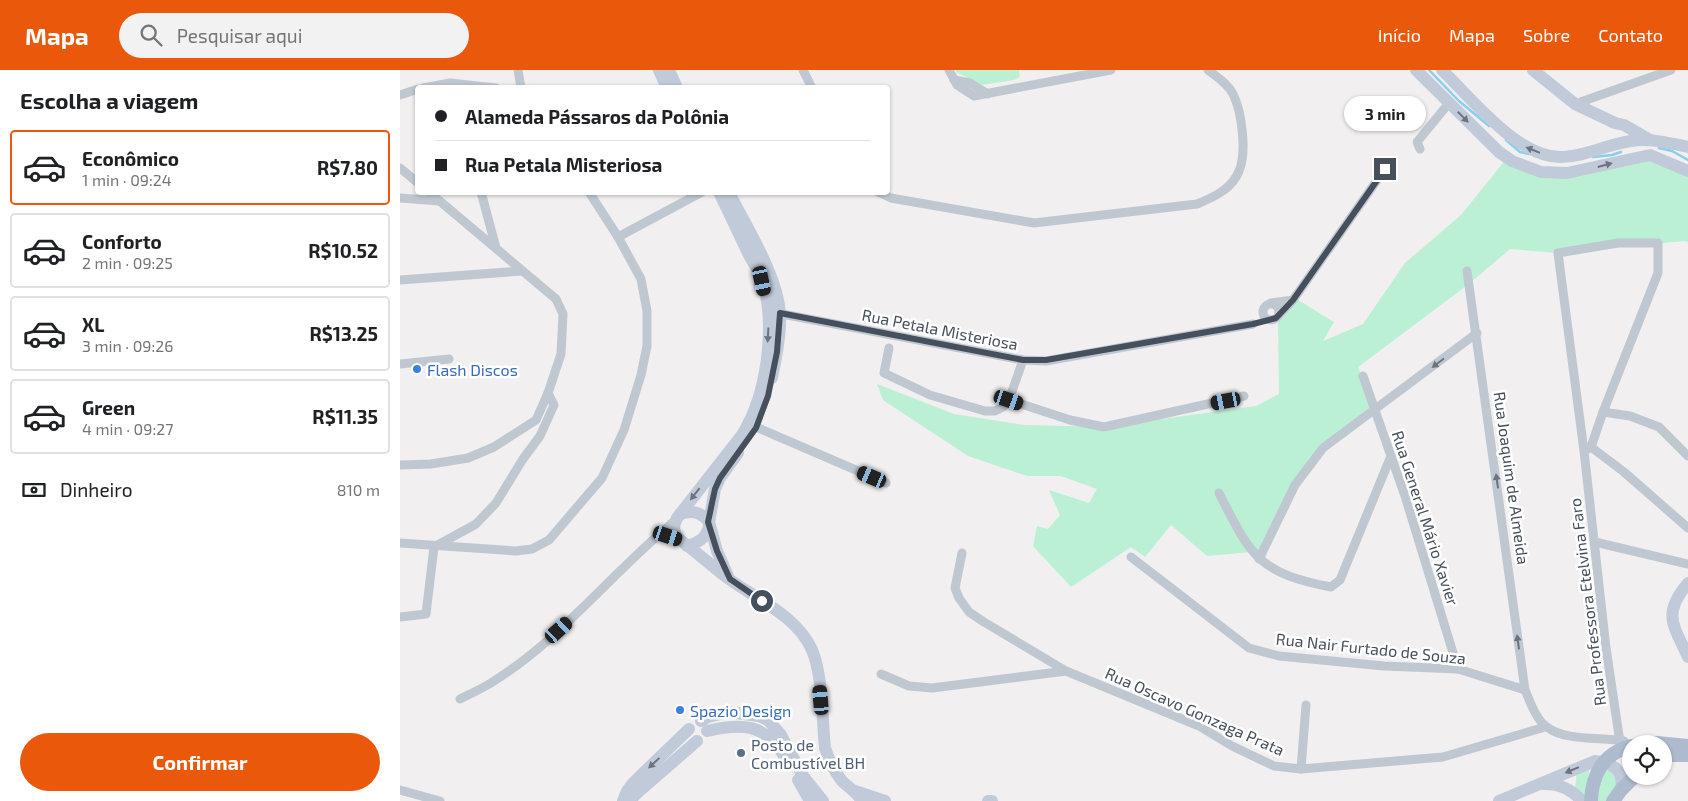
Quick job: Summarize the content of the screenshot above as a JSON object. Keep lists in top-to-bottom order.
{
  "streets": {
    "street": [
      "Rua Petala Misteriosa",
      "Rua Joaquim de Almeida",
      "Rua General Mário Xavier",
      "Rua Professora Etelvina Faro",
      "Rua Nair Furtado de Souza",
      "Rua Oscavo Gonzaga Prata"
    ]
  },
  "crossings": [
    ["Rua Joaquim de Almeida", "Rua Nair Furtado de Souza"],
    ["Rua General Mário Xavier", "Rua Nair Furtado de Souza"]
  ],
  "one_way": ["Rua Joaquim de Almeida"],
  "places": ["Flash Discos", "Spazio Design", "Posto de Combustível BH"],
  "page": {
    "header": "Mapa",
    "search": "Pesquisar aqui",
    "nav": [
      "Início",
      "Mapa",
      "Sobre",
      "Contato"
    ],
    "heading": "Escolha a viagem",
    "banner": ["Alameda Pássaros da Polônia", "Rua Petala Misteriosa"],
    "bubble": "3 min",
    "list": [
      {
        "name": "Econômico",
        "note": "1 min · 09:24",
        "value": "R$7.80"
      },
      {
        "name": "Conforto",
        "note": "2 min · 09:25",
        "value": "R$10.52"
      },
      {
        "name": "XL",
        "note": "3 min · 09:26",
        "value": "R$13.25"
      },
      {
        "name": "Green",
        "note": "4 min · 09:27",
        "value": "R$11.35"
      }
    ],
    "pay": ["Dinheiro", "810 m"],
    "buttons": "Confirmar"
  }
}
